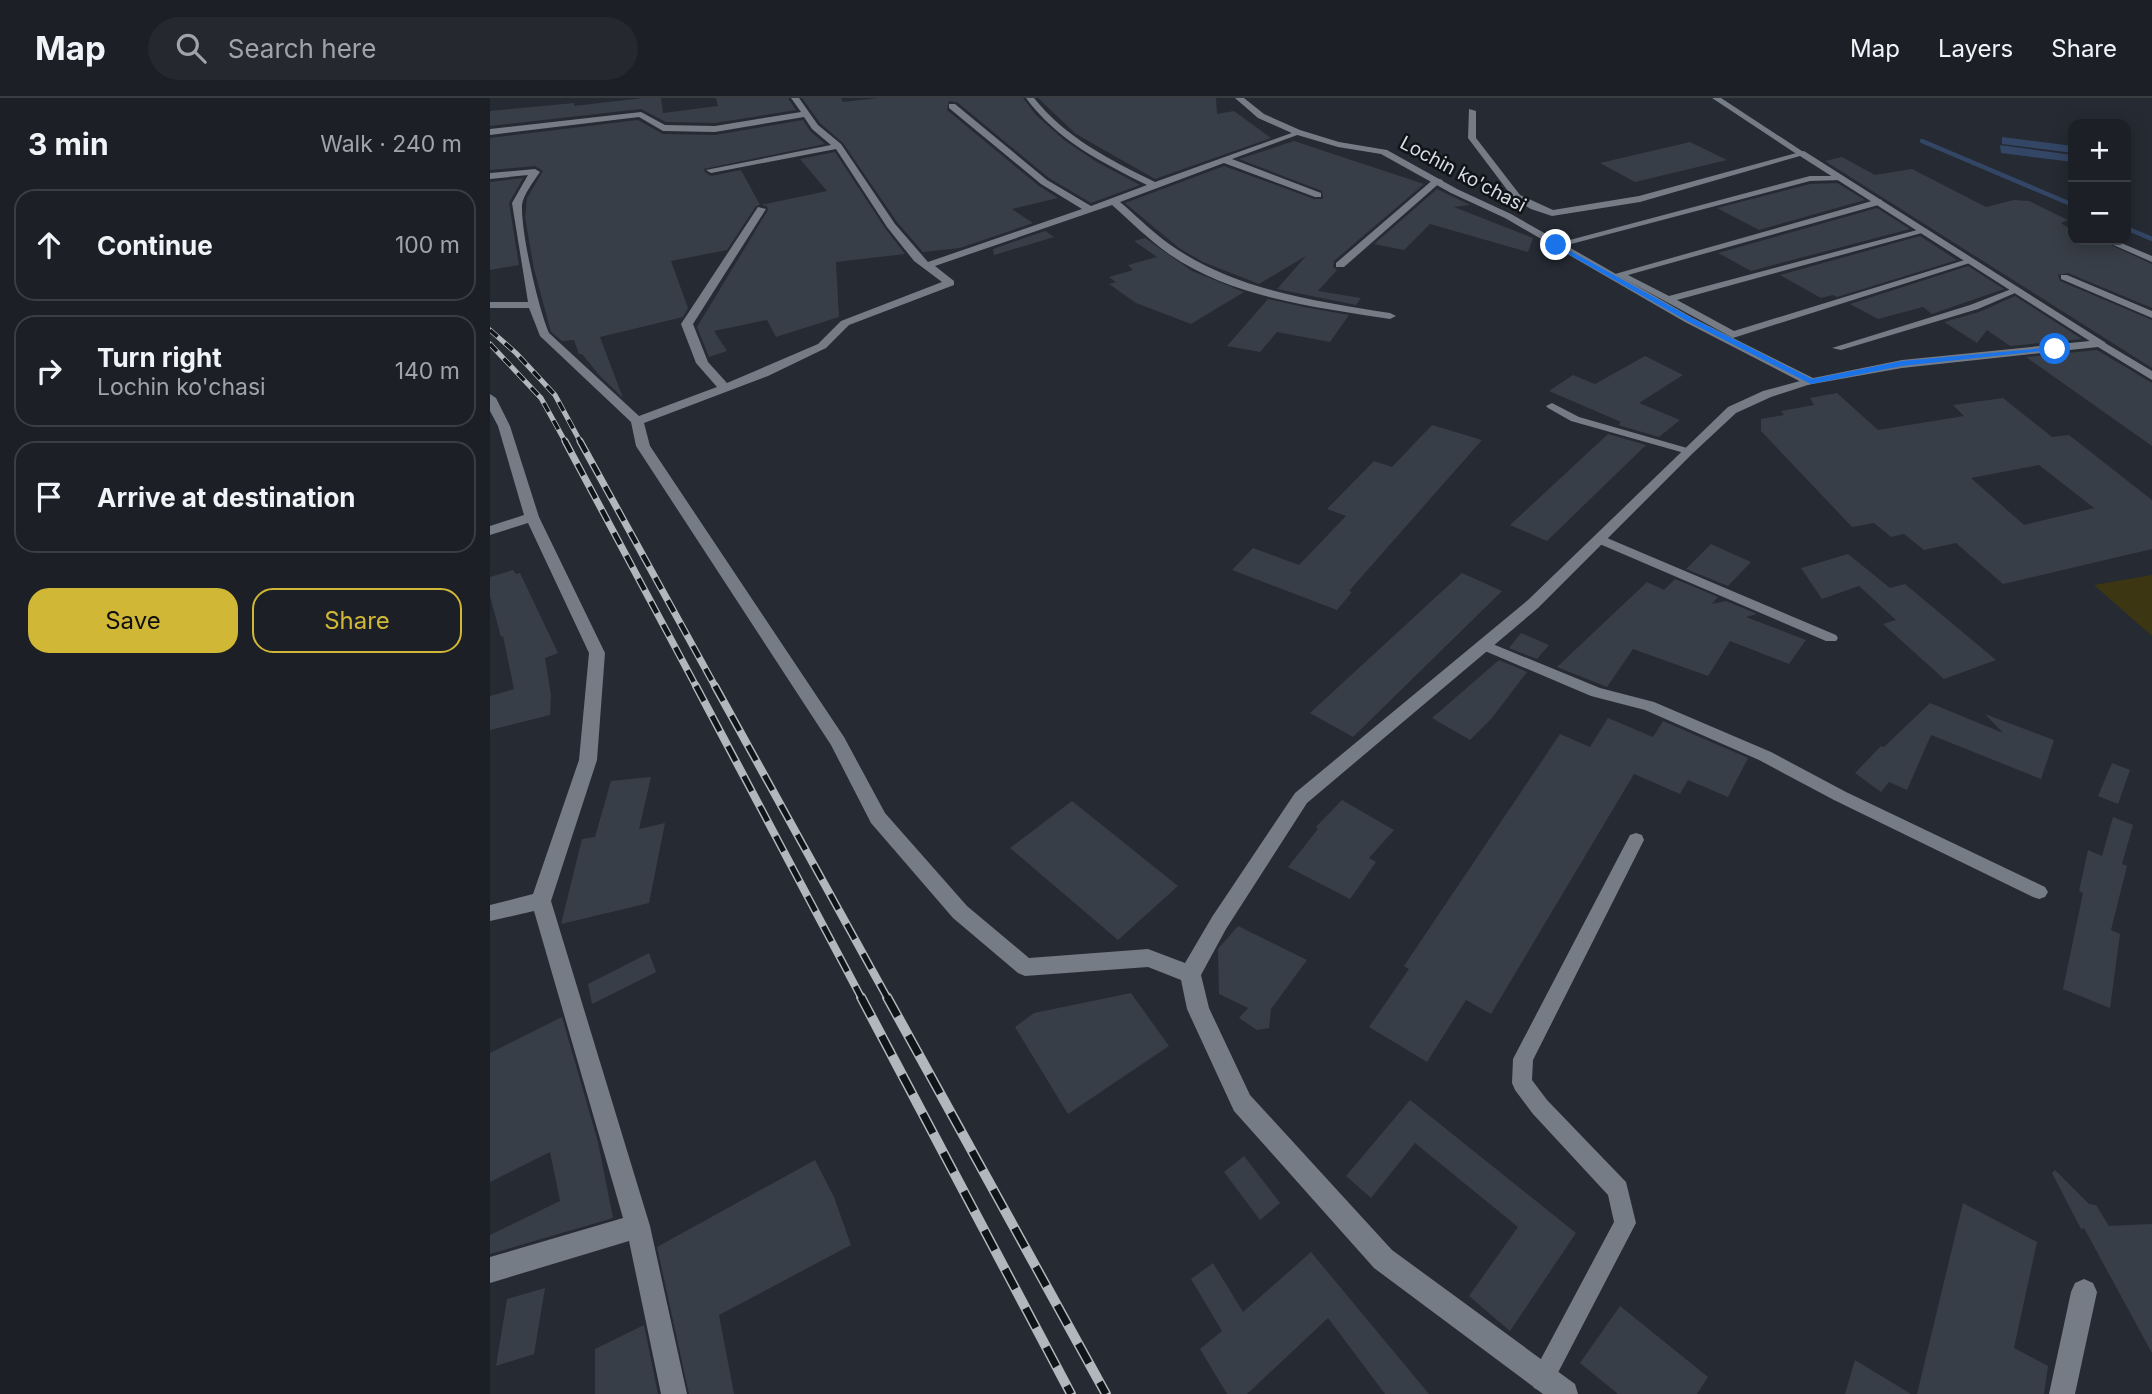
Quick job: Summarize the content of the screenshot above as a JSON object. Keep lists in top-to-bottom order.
{
  "streets": {
    "street": ["Lochin ko'chasi"]
  },
  "page": {
    "header": "Map",
    "search": "Search here",
    "nav": ["Map", "Layers", "Share"],
    "heading": ["3 min", "Walk · 240 m"],
    "map_buttons": ["+", "−"],
    "list": [
      ["Continue", "100 m"],
      ["Turn right", "Lochin ko'chasi", "140 m"],
      "Arrive at destination"
    ],
    "buttons": ["Save", "Share"]
  }
}
